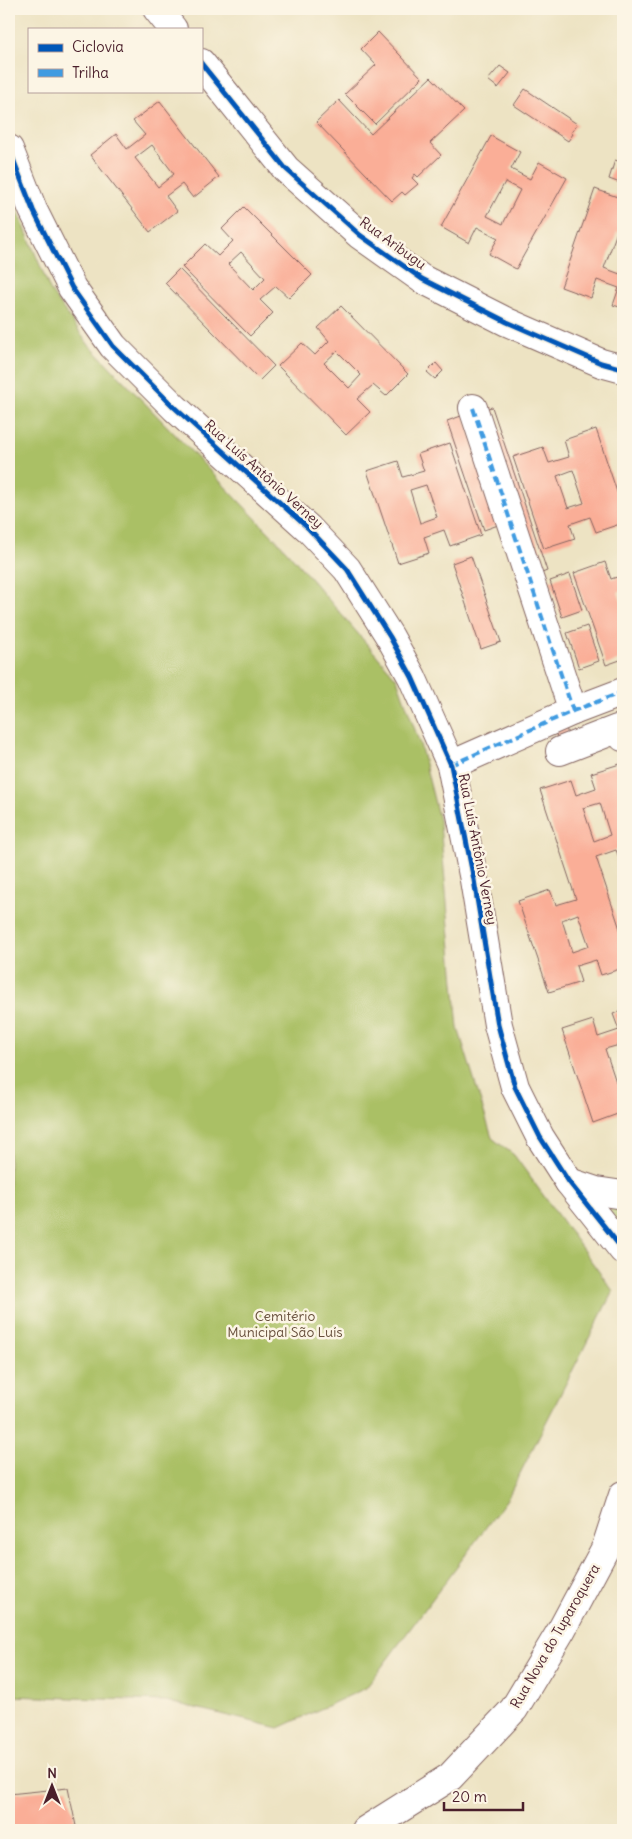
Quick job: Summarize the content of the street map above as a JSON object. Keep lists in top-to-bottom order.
{
  "streets": {
    "street": ["Rua Aribugu", "Rua Luís Antônio Verney", "Rua Nova do Tuparoquera"]
  },
  "parks": ["Cemitério Municipal São Luís"],
  "legend": ["Ciclovia", "Trilha"],
  "scale_bar": "20 m",
  "north": "top"
}
